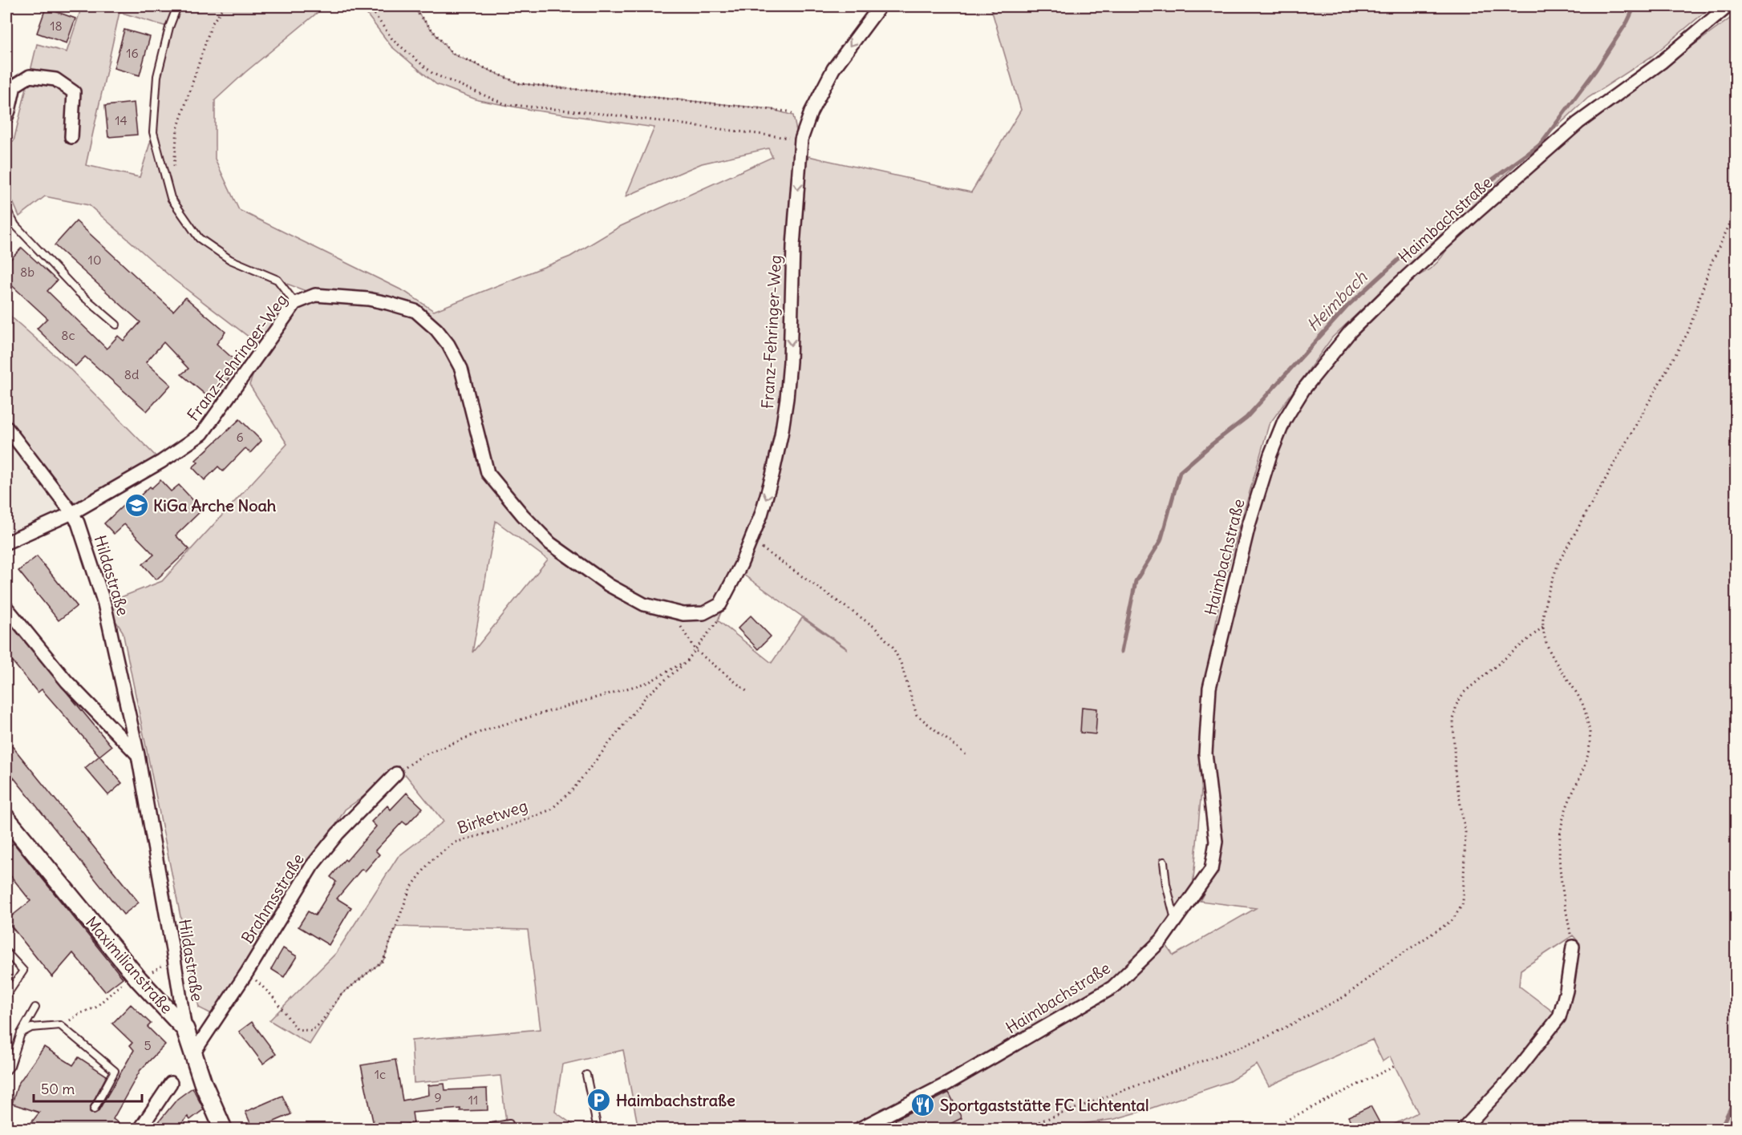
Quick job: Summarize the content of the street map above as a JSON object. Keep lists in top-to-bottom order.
{
  "streets": {
    "main road": ["Maximilianstraße"],
    "street": [
      "Haimbachstraße",
      "Franz-Fehringer-Weg",
      "Hildastraße",
      "Brahmsstraße"
    ],
    "path": ["Birketweg"]
  },
  "crossings": [
    ["Franz-Fehringer-Weg", "Hildastraße"],
    ["Hildastraße", "Maximilianstraße"],
    ["Birketweg", "Brahmsstraße"],
    ["Brahmsstraße", "Maximilianstraße"]
  ],
  "water": ["Heimbach"],
  "places": {
    "school or university": ["KiGa Arche Noah"],
    "parking": ["Haimbachstraße"],
    "restaurant": ["Sportgaststätte FC Lichtental"]
  },
  "house_numbers": [
    "18",
    "16",
    "14",
    "10",
    "8b",
    "8c",
    "8d",
    "6",
    "5",
    "1c",
    "9",
    "11"
  ],
  "scale_bar": "50 m"
}
